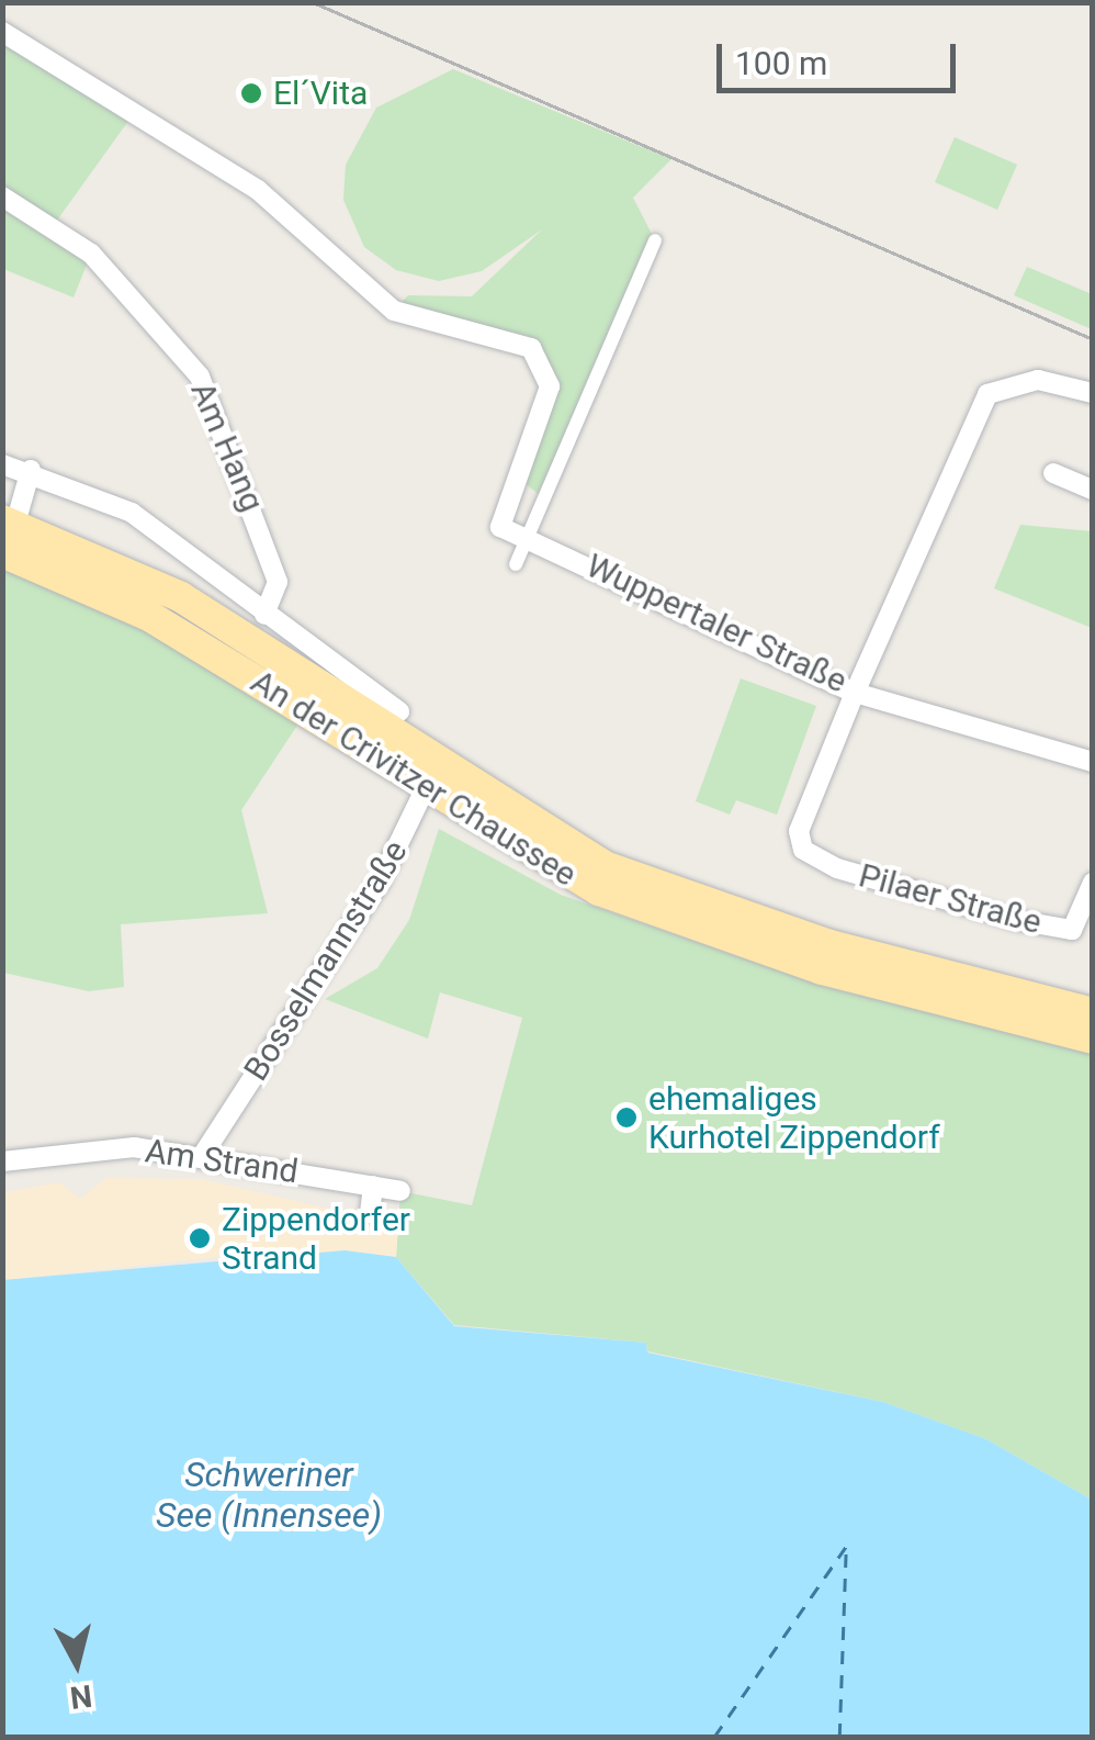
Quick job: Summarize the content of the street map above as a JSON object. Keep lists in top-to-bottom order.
{
  "streets": {
    "main road": ["An der Crivitzer Chaussee"],
    "street": [
      "Am Hang",
      "Wuppertaler Straße",
      "Pilaer Straße",
      "Bosselmannstraße",
      "Am Strand"
    ]
  },
  "crossings": [
    ["Am Hang", "An der Crivitzer Chaussee"],
    ["Wuppertaler Straße", "Pilaer Straße"],
    ["An der Crivitzer Chaussee", "Bosselmannstraße"],
    ["Bosselmannstraße", "Am Strand"]
  ],
  "water": ["Schweriner See (Innensee)"],
  "places": ["El´Vita", "ehemaliges Kurhotel Zippendorf", "Zippendorfer Strand"],
  "scale_bar": "100 m",
  "north": "bottom"
}
